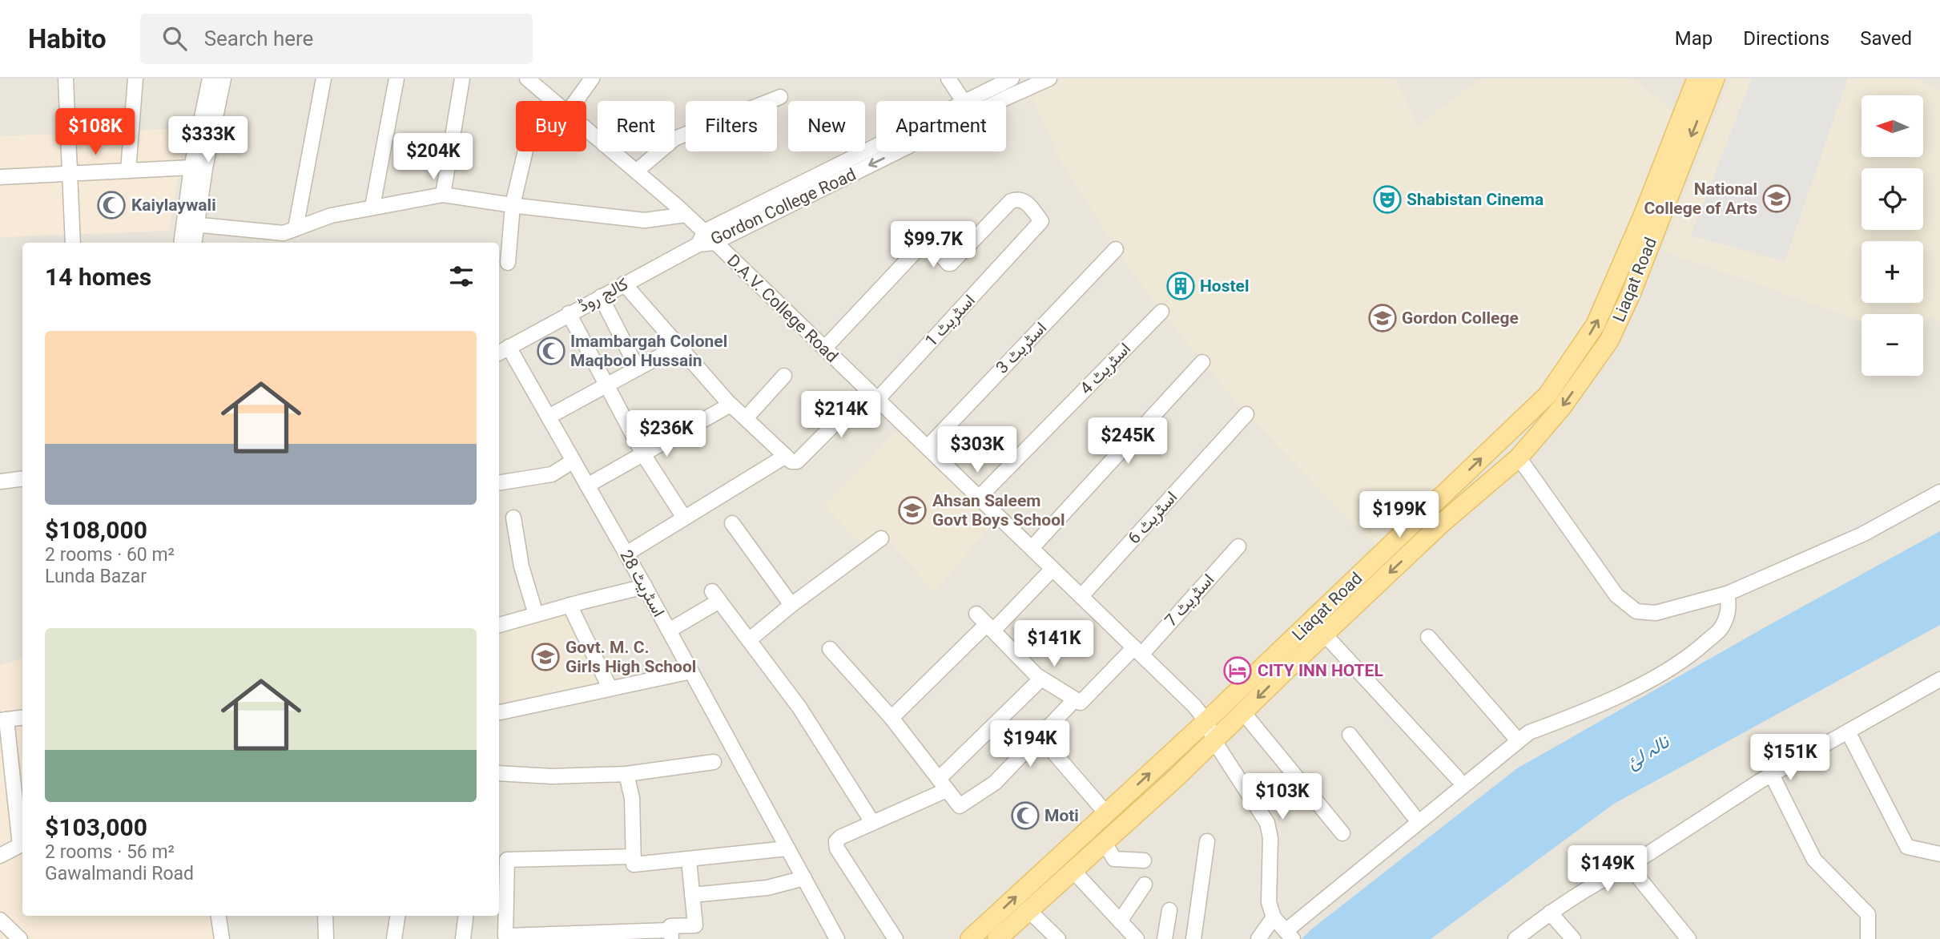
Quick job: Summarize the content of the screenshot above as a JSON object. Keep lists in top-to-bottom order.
{
  "streets": {
    "main road": ["Liaqat Road"],
    "street": [
      "Gordon College Road",
      "کالج روڈ",
      "D.A.V. College Road",
      "اسٹریٹ 1",
      "اسٹریٹ 3",
      "اسٹریٹ 4",
      "اسٹریٹ 6",
      "اسٹریٹ 28",
      "اسٹریٹ 7"
    ]
  },
  "crossings": [
    ["Gordon College Road", "کالج روڈ"],
    ["Gordon College Road", "D.A.V. College Road"],
    ["Liaqat Road", "D.A.V. College Road"],
    ["کالج روڈ", "D.A.V. College Road"],
    ["کالج روڈ", "اسٹریٹ 28"],
    ["D.A.V. College Road", "اسٹریٹ 1"],
    ["D.A.V. College Road", "اسٹریٹ 3"],
    ["D.A.V. College Road", "اسٹریٹ 4"],
    ["D.A.V. College Road", "اسٹریٹ 6"],
    ["D.A.V. College Road", "اسٹریٹ 7"]
  ],
  "water": ["نالہ لئ"],
  "places": {
    "school or university": [
      "National College of Arts",
      "Gordon College",
      "Ahsan Saleem Govt Boys School",
      "Govt. M. C. Girls High School"
    ],
    "theatre": ["Shabistan Cinema"],
    "mosque": ["Kaiylaywali", "Imambargah Colonel Maqbool Hussain", "Moti"],
    "building": ["Hostel"],
    "hotel": ["CITY INN HOTEL"]
  },
  "north": "left",
  "page": {
    "header": "Habito",
    "search": "Search here",
    "nav": ["Map", "Directions", "Saved"],
    "map_buttons": ["+", "−"],
    "chip": [
      "Buy",
      "Rent",
      "Filters",
      "New",
      "Apartment"
    ],
    "price": [
      "$108K",
      "$333K",
      "$204K",
      "$99.7K",
      "$214K",
      "$236K",
      "$245K",
      "$303K",
      "$199K",
      "$141K",
      "$194K",
      "$151K",
      "$103K",
      "$149K"
    ],
    "heading": "14 homes",
    "list": [
      {
        "name": "$108,000",
        "note": "2 rooms · 60 m² · Lunda Bazar"
      },
      {
        "name": "$103,000",
        "note": "2 rooms · 56 m² · Gawalmandi Road"
      }
    ]
  }
}
